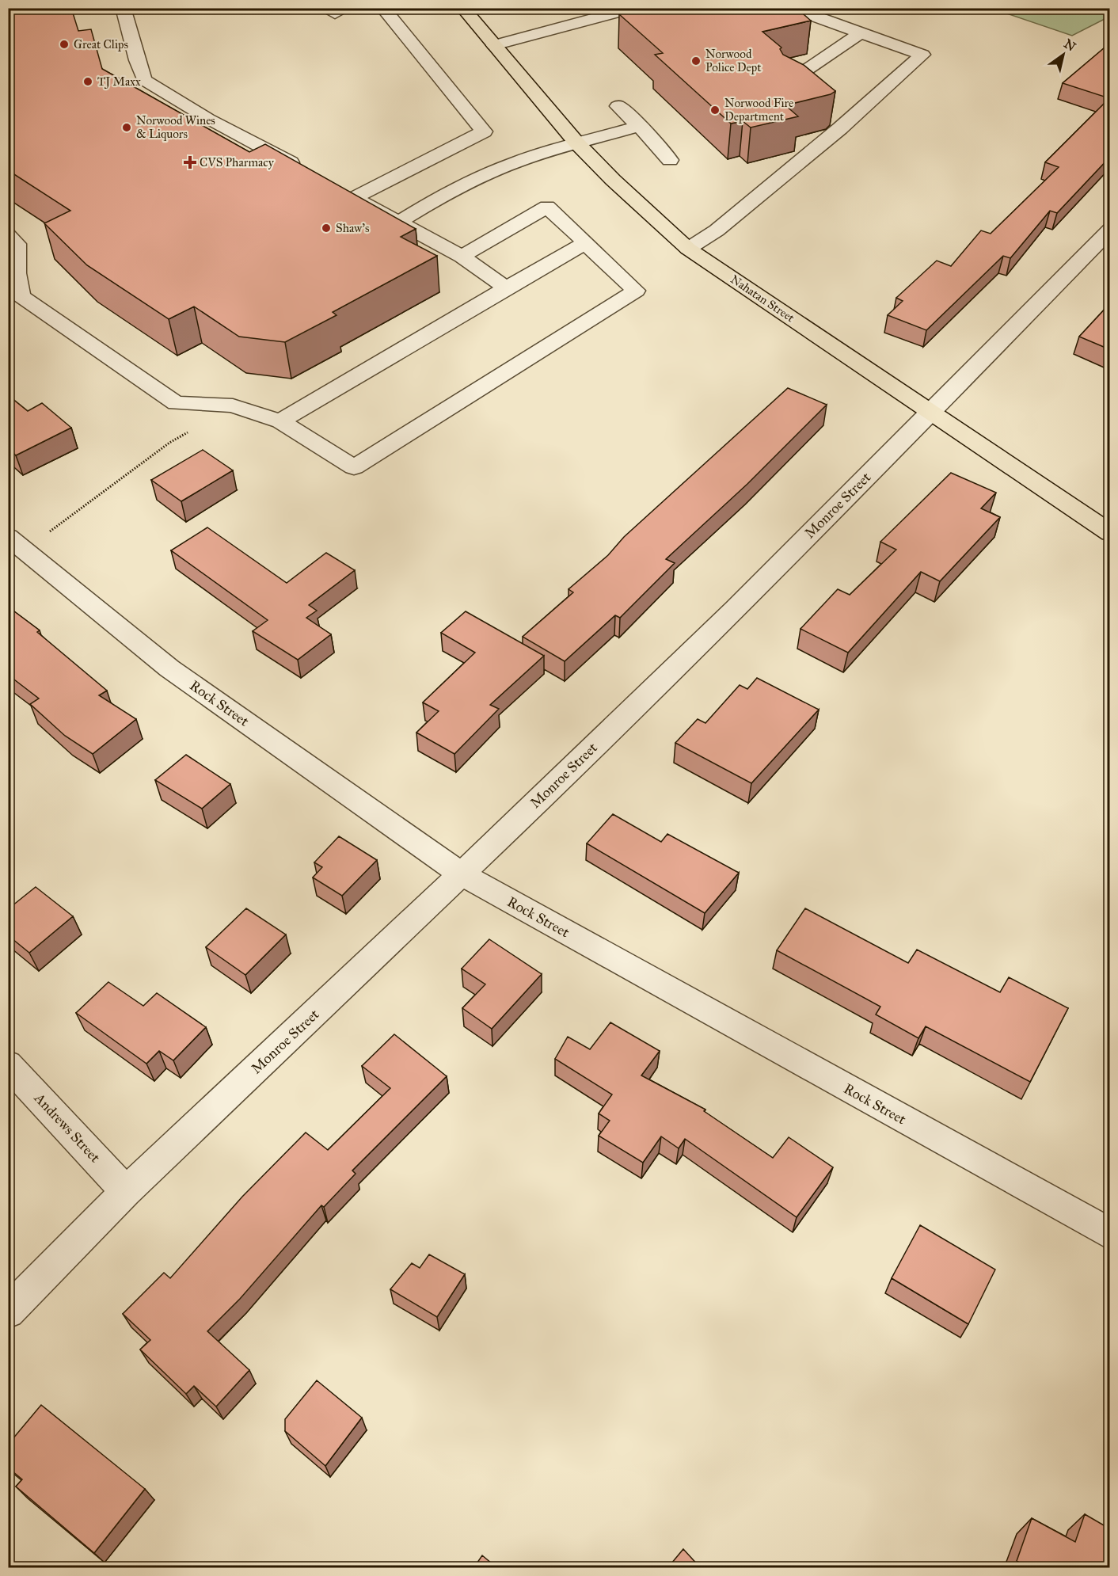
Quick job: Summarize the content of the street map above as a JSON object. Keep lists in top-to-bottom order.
{
  "streets": {
    "main road": ["Nahatan Street"],
    "street": ["Monroe Street", "Rock Street", "Andrews Street"]
  },
  "crossings": [
    ["Nahatan Street", "Monroe Street"],
    ["Monroe Street", "Rock Street"],
    ["Monroe Street", "Andrews Street"]
  ],
  "places": {
    "other": [
      "Great Clips",
      "Norwood Police Dept",
      "TJ Maxx",
      "Norwood Fire Department",
      "Norwood Wines & Liquors",
      "Shaw's"
    ],
    "health": ["CVS Pharmacy"]
  },
  "north": "top right"
}
